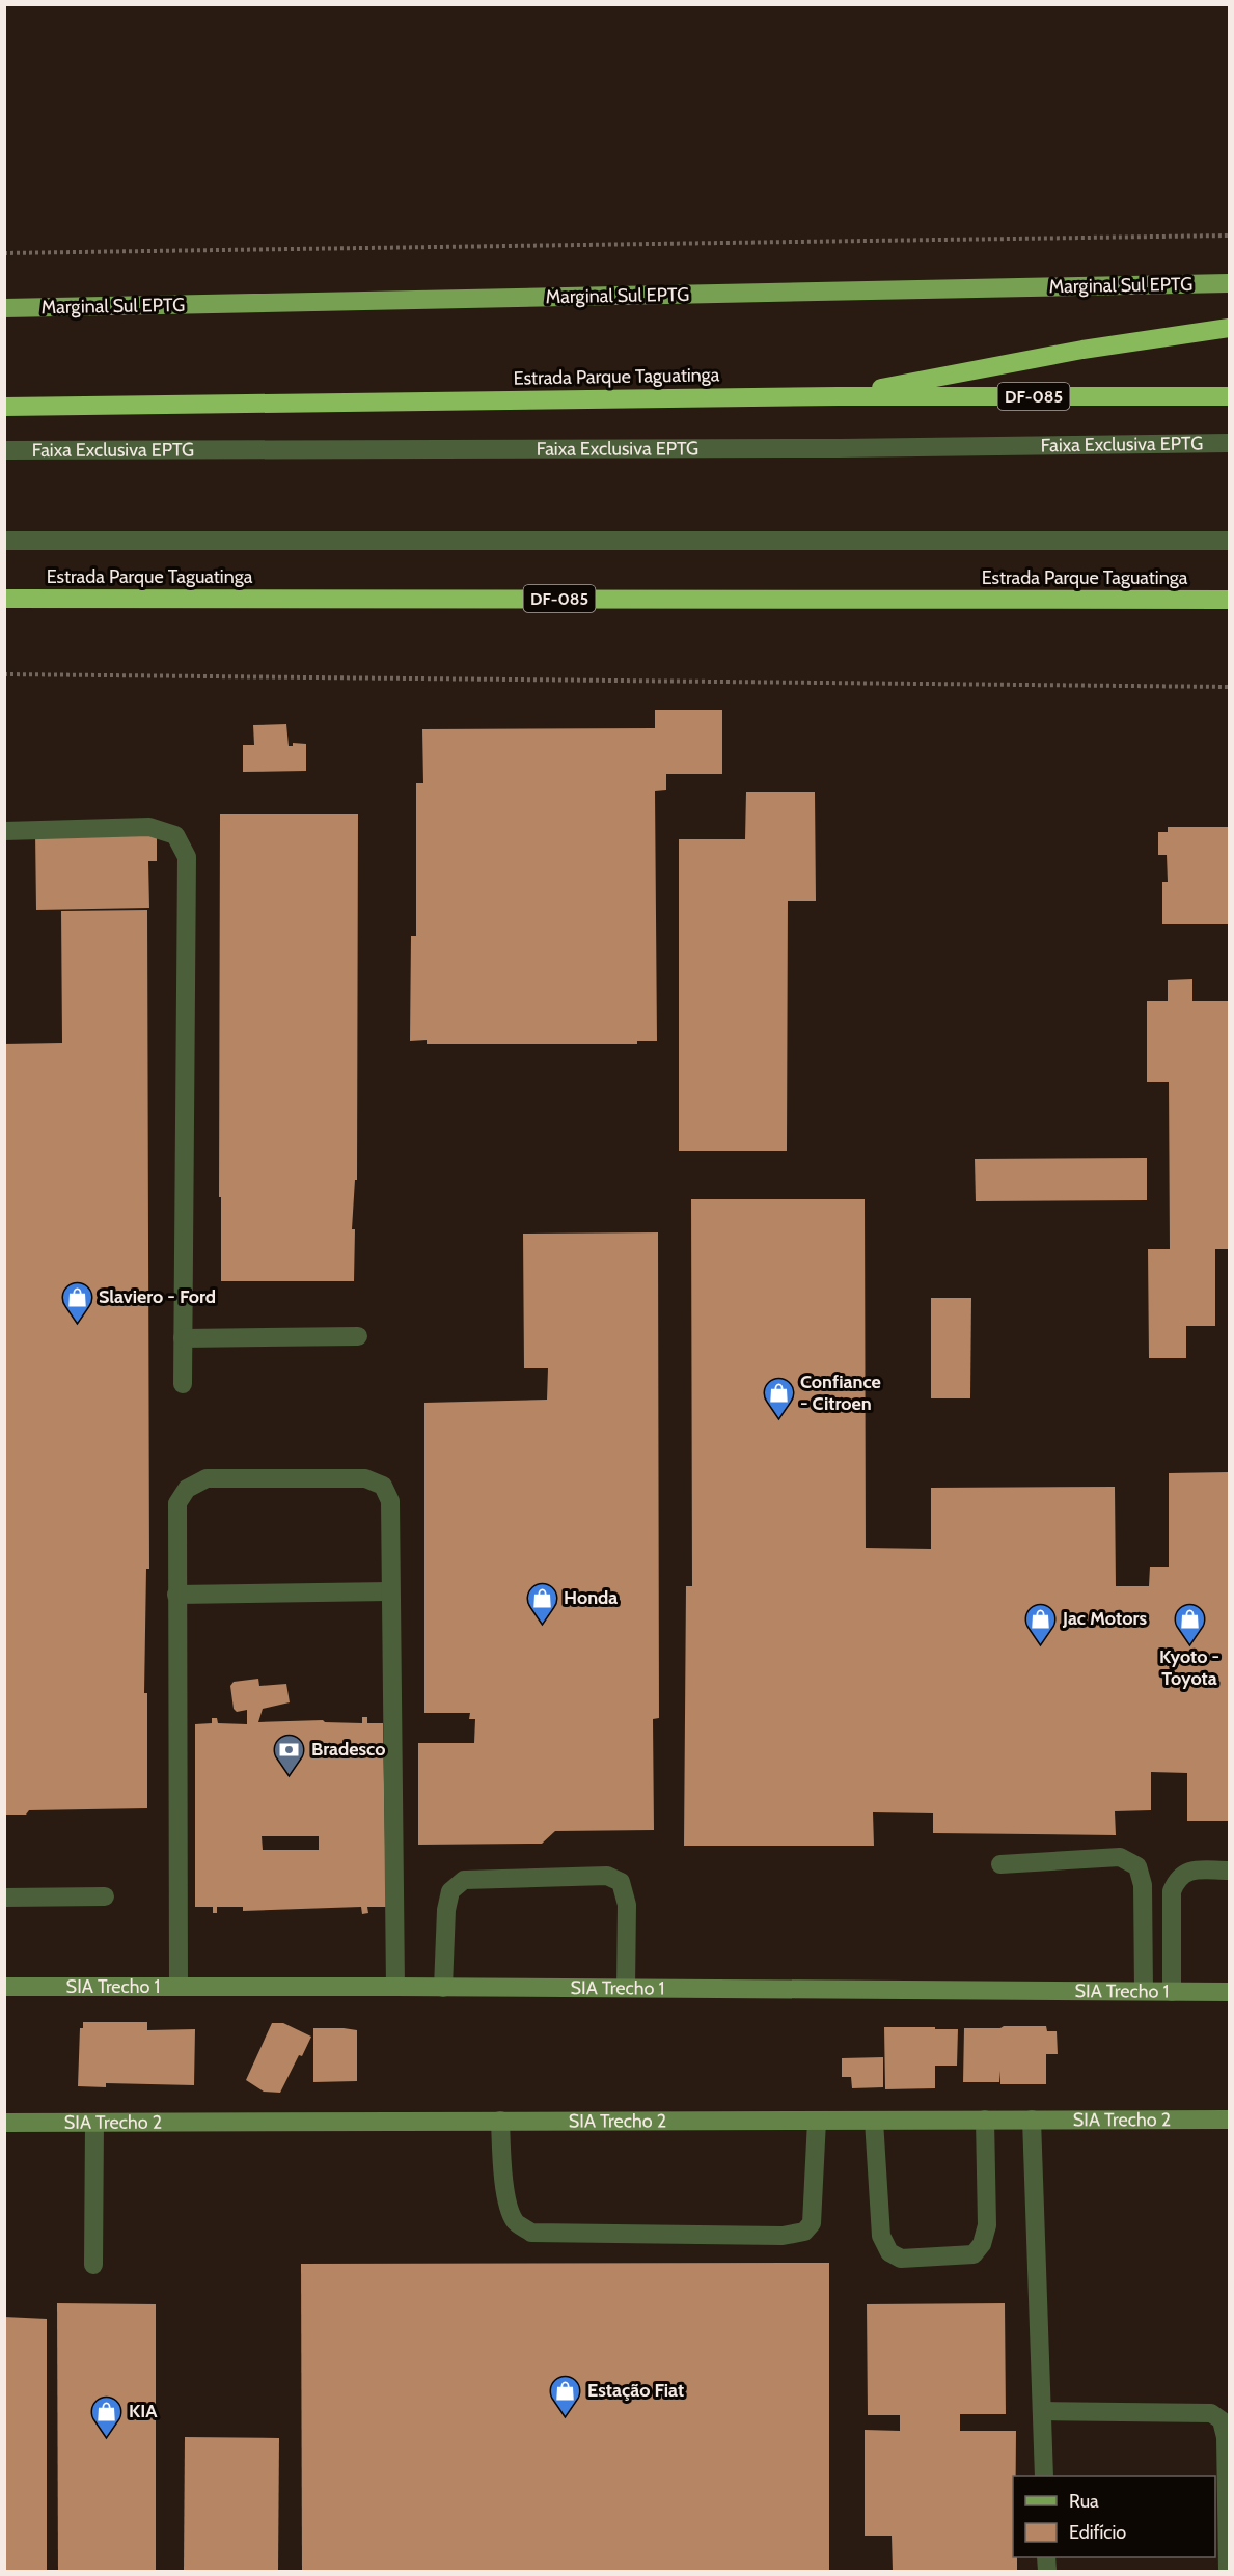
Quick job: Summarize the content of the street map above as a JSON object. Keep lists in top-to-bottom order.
{
  "streets": {
    "highway": ["Estrada Parque Taguatinga", "DF-085"],
    "main road": ["Marginal Sul EPTG", "SIA Trecho 1", "SIA Trecho 2"],
    "lane": ["Faixa Exclusiva EPTG"]
  },
  "places": {
    "shop": [
      "Slaviero - Ford",
      "Confiance - Citroen",
      "Honda",
      "Jac Motors",
      "Kyoto - Toyota",
      "Estação Fiat",
      "KIA"
    ],
    "bank": ["Bradesco"]
  },
  "legend": ["Rua", "Edifício"]
}
